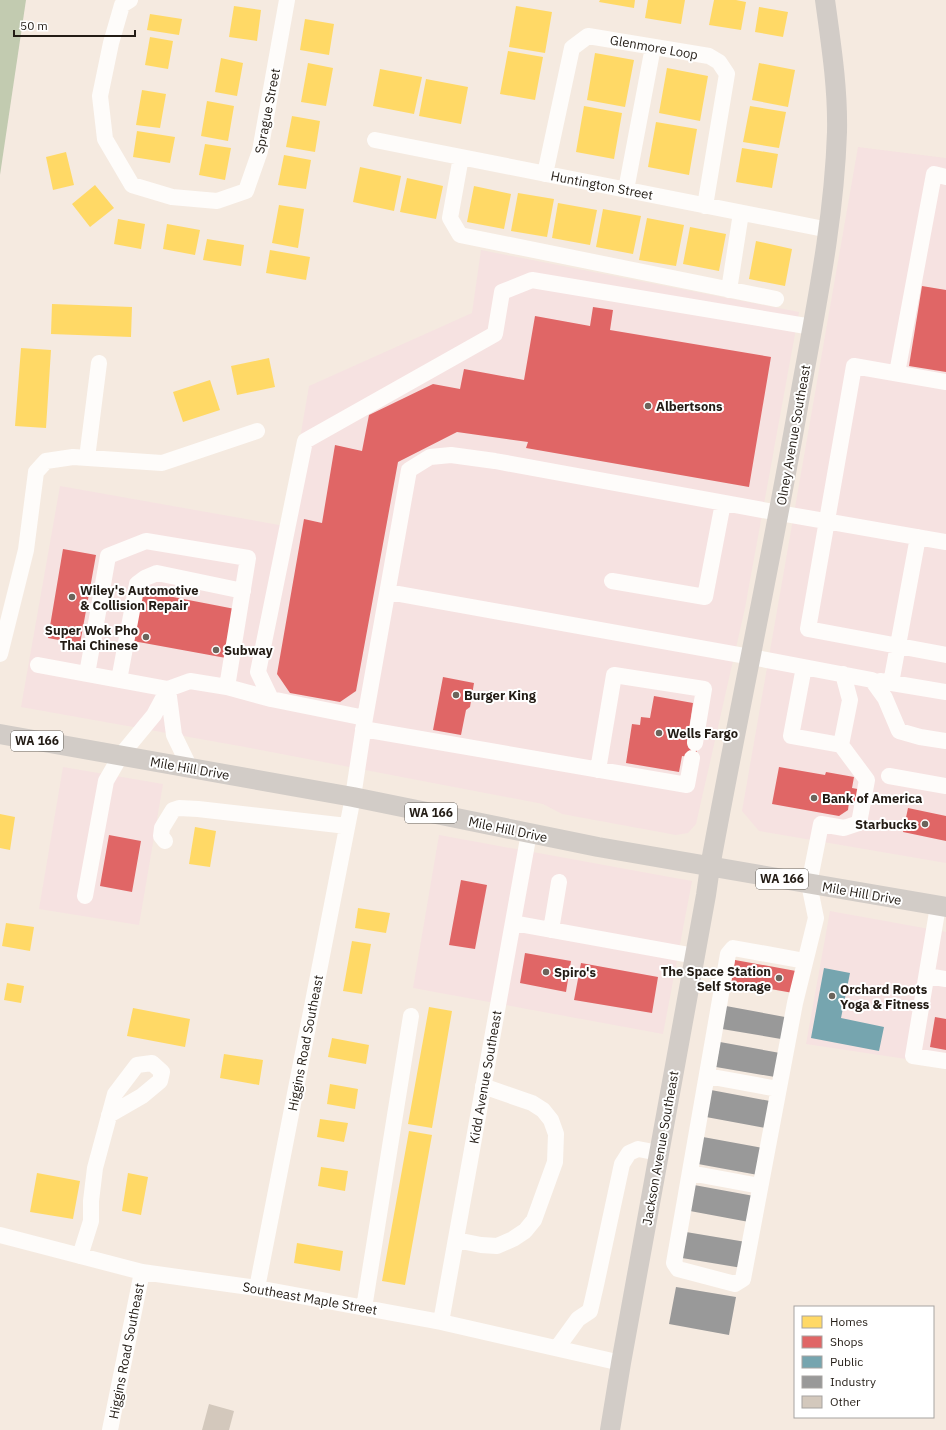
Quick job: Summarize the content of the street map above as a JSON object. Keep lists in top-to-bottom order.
{
  "streets": {
    "main road": [
      "Olney Avenue Southeast",
      "WA 166",
      "Mile Hill Drive",
      "Jackson Avenue Southeast"
    ],
    "street": [
      "Glenmore Loop",
      "Sprague Street",
      "Huntington Street",
      "Higgins Road Southeast",
      "Kidd Avenue Southeast",
      "Southeast Maple Street"
    ]
  },
  "crossings": [
    ["Glenmore Loop", "Huntington Street"],
    ["Huntington Street", "Olney Avenue Southeast"],
    ["Olney Avenue Southeast", "Mile Hill Drive"],
    ["Olney Avenue Southeast", "Higgins Road Southeast"],
    ["Olney Avenue Southeast", "Jackson Avenue Southeast"],
    ["Mile Hill Drive", "Higgins Road Southeast"],
    ["Mile Hill Drive", "Kidd Avenue Southeast"],
    ["Mile Hill Drive", "Jackson Avenue Southeast"],
    ["Higgins Road Southeast", "Southeast Maple Street"],
    ["Kidd Avenue Southeast", "Southeast Maple Street"],
    ["Jackson Avenue Southeast", "Southeast Maple Street"]
  ],
  "places": [
    "Albertsons",
    "Wiley's Automotive & Collision Repair",
    "Super Wok Pho Thai Chinese",
    "Subway",
    "Burger King",
    "Wells Fargo",
    "Bank of America",
    "Starbucks",
    "Spiro's",
    "The Space Station Self Storage",
    "Orchard Roots Yoga & Fitness"
  ],
  "legend": [
    "Homes",
    "Shops",
    "Public",
    "Industry",
    "Other"
  ],
  "scale_bar": "50 m"
}
